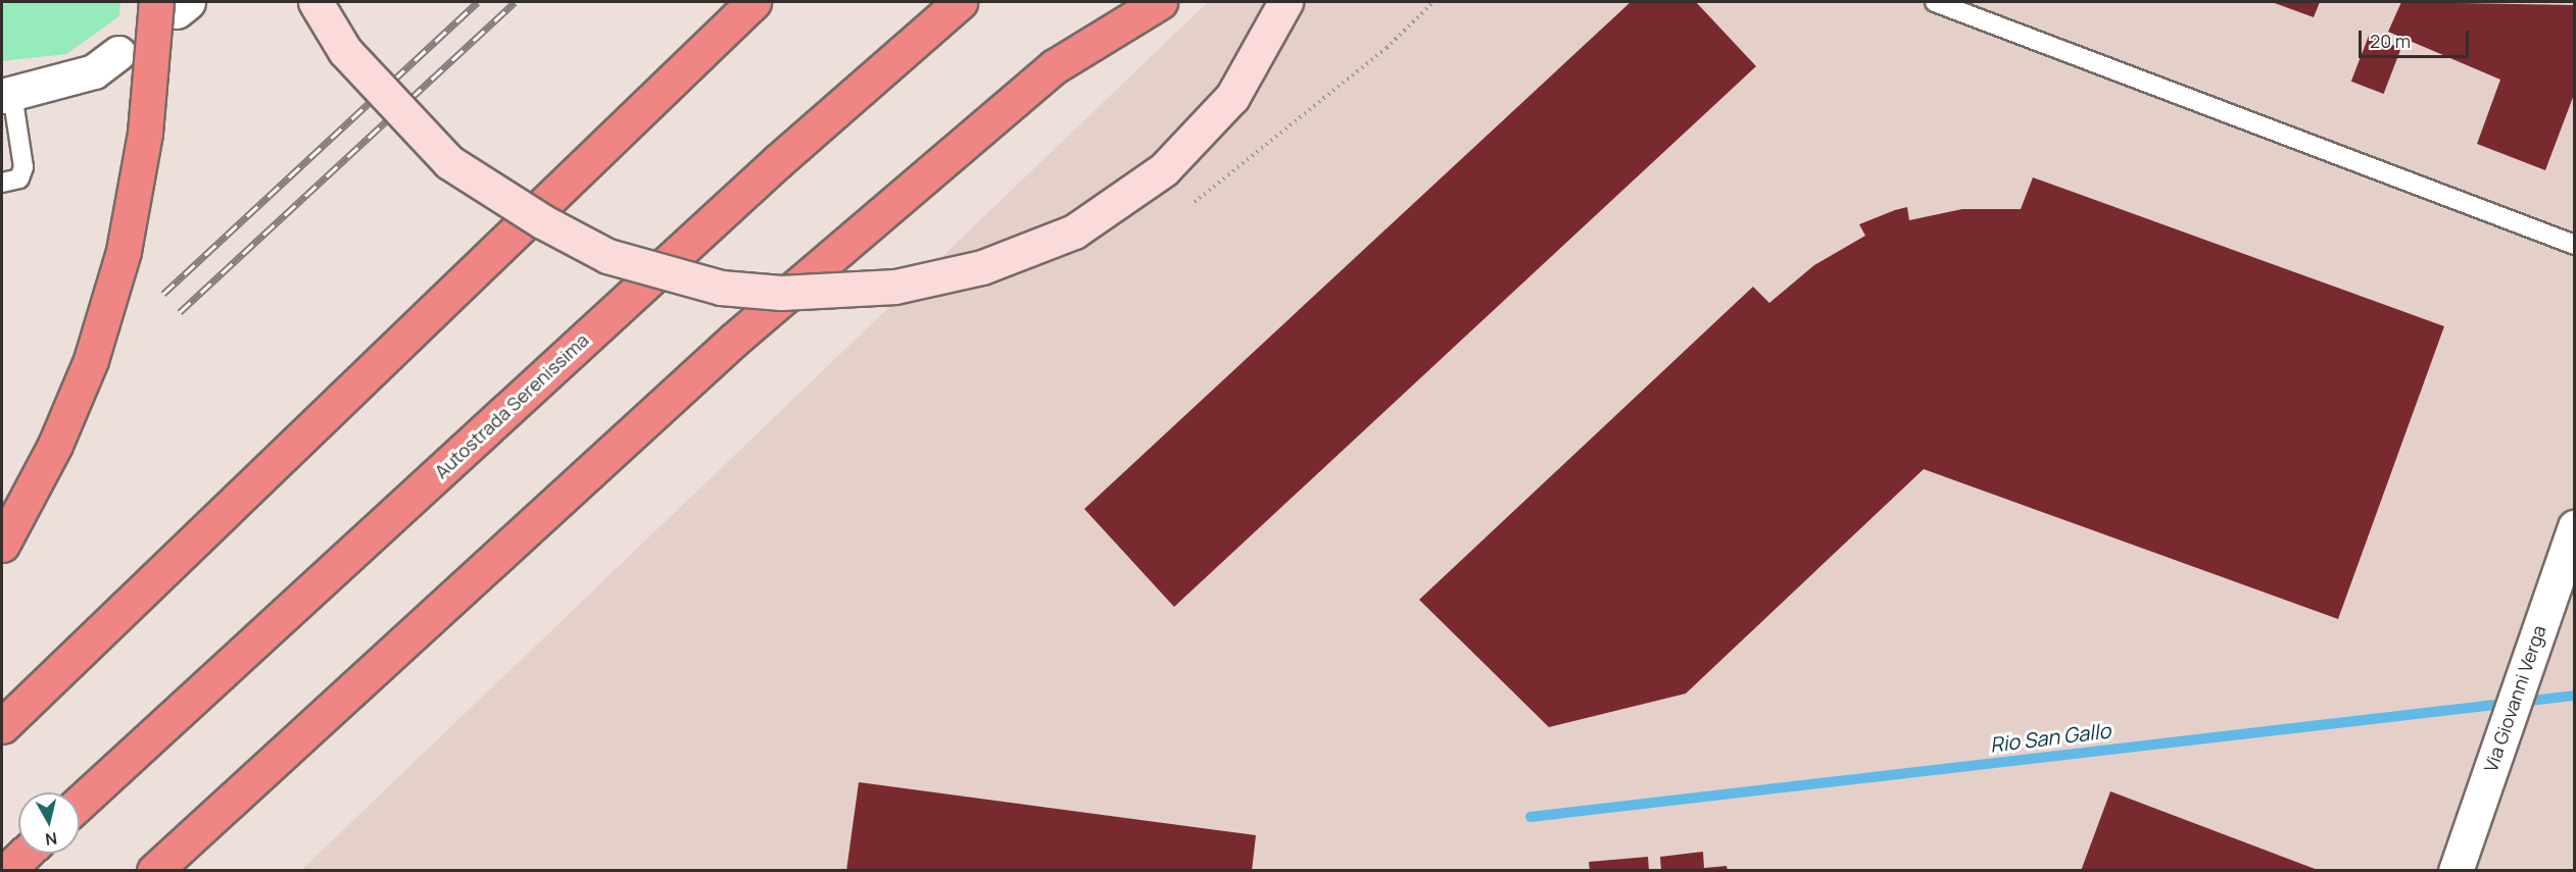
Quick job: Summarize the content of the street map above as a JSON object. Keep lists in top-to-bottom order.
{
  "streets": {
    "highway": ["Autostrada Serenissima"],
    "street": ["Via Giovanni Verga"]
  },
  "water": ["Rio San Gallo"],
  "scale_bar": "20 m",
  "north": "bottom"
}
